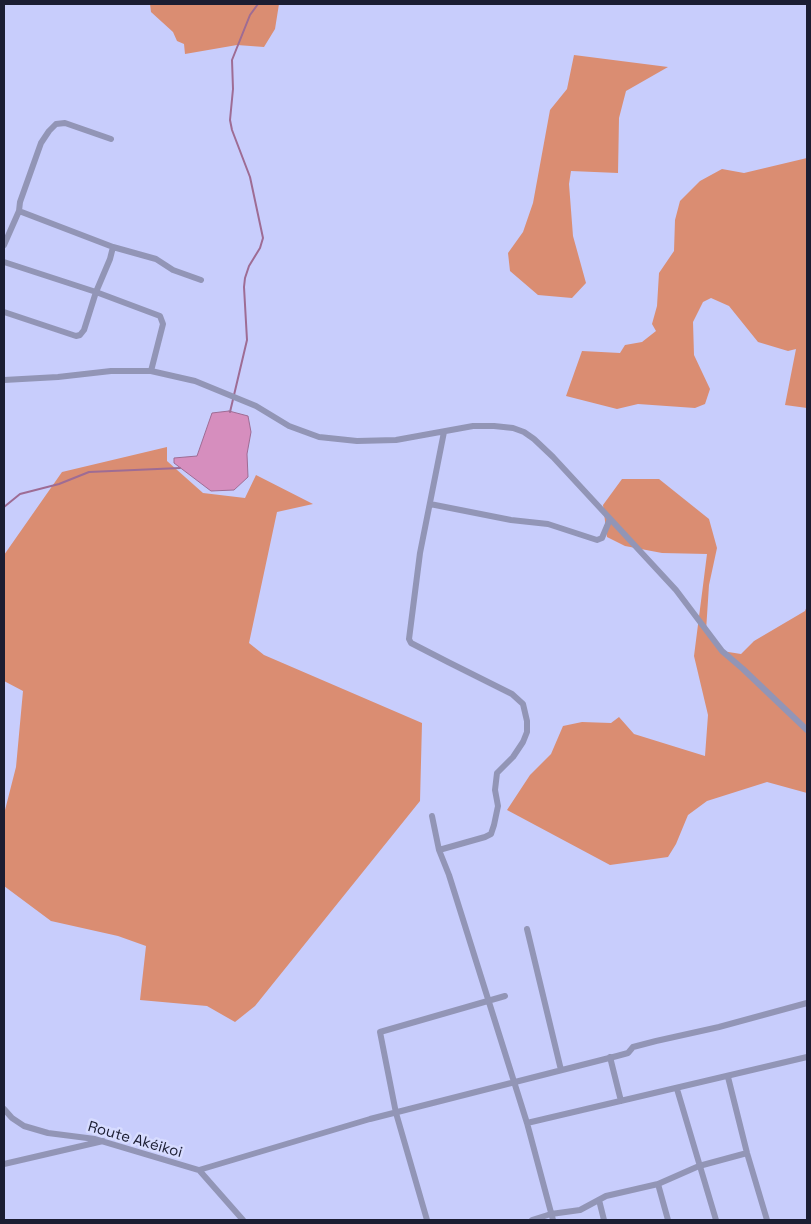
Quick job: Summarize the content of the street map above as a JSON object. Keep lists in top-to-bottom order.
{
  "streets": {
    "street": ["Route Akéikoi"]
  }
}
